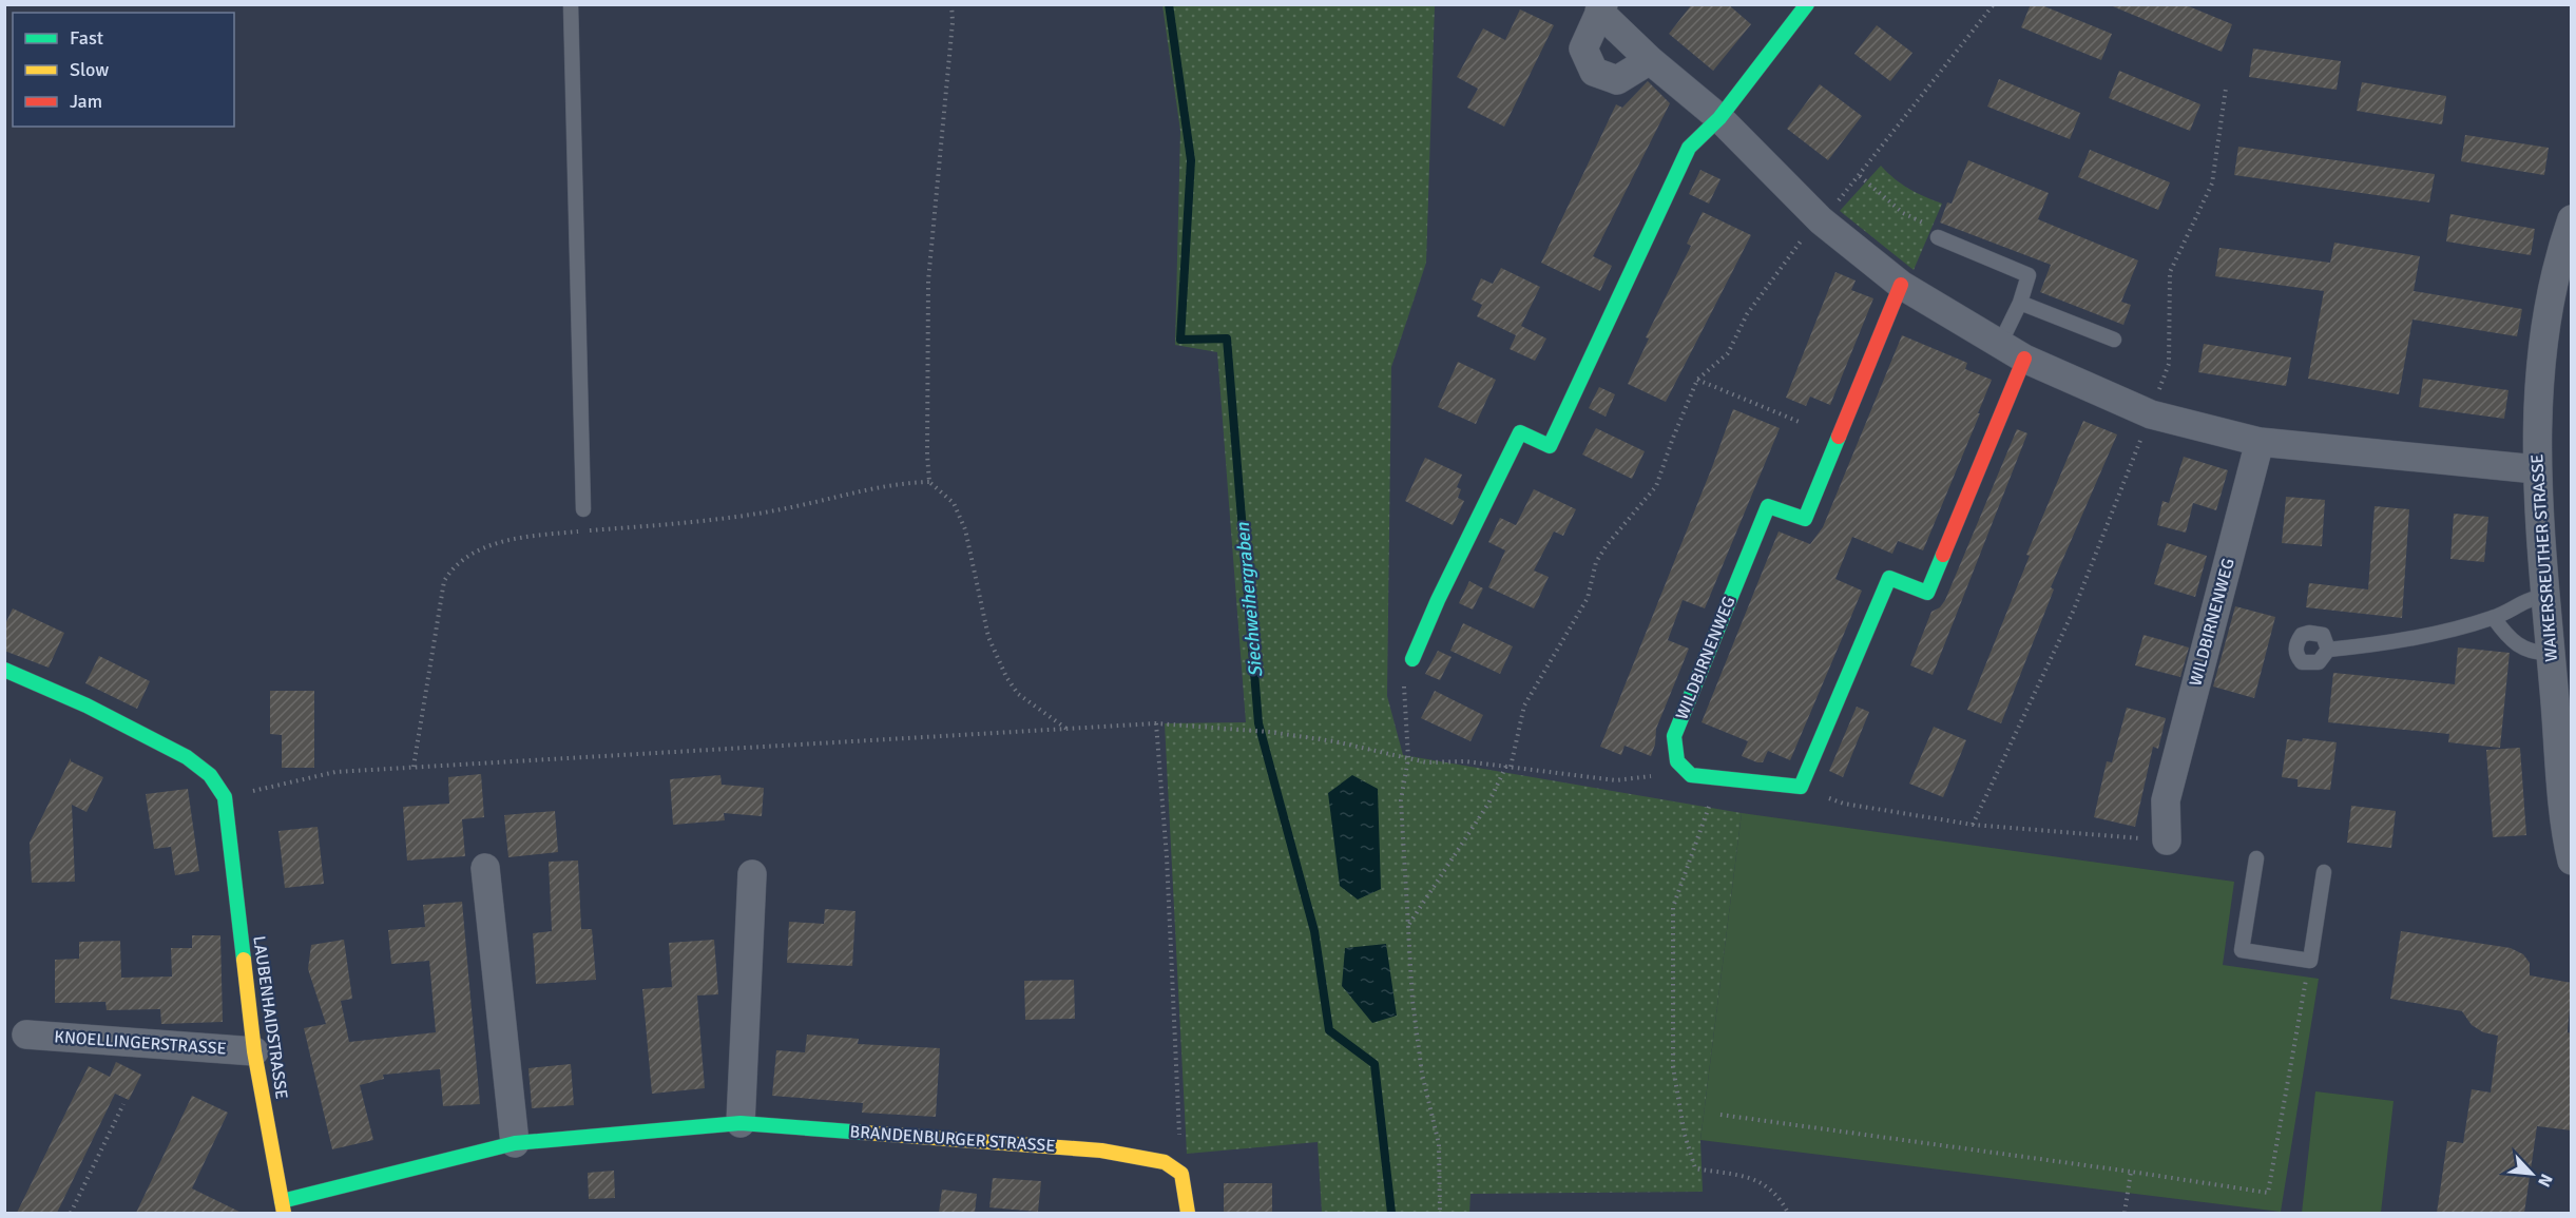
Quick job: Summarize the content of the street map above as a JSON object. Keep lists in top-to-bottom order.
{
  "streets": {
    "street": [
      "WAIKERSREUTHER STRASSE",
      "WILDBIRNENWEG",
      "LAUBENHAIDSTRASSE",
      "KNOELLINGERSTRASSE",
      "BRANDENBURGER STRASSE"
    ]
  },
  "crossings": [
    ["LAUBENHAIDSTRASSE", "KNOELLINGERSTRASSE"],
    ["LAUBENHAIDSTRASSE", "BRANDENBURGER STRASSE"]
  ],
  "water": ["Siechweihergraben"],
  "legend": ["Fast", "Slow", "Jam"],
  "north": "bottom right"
}
